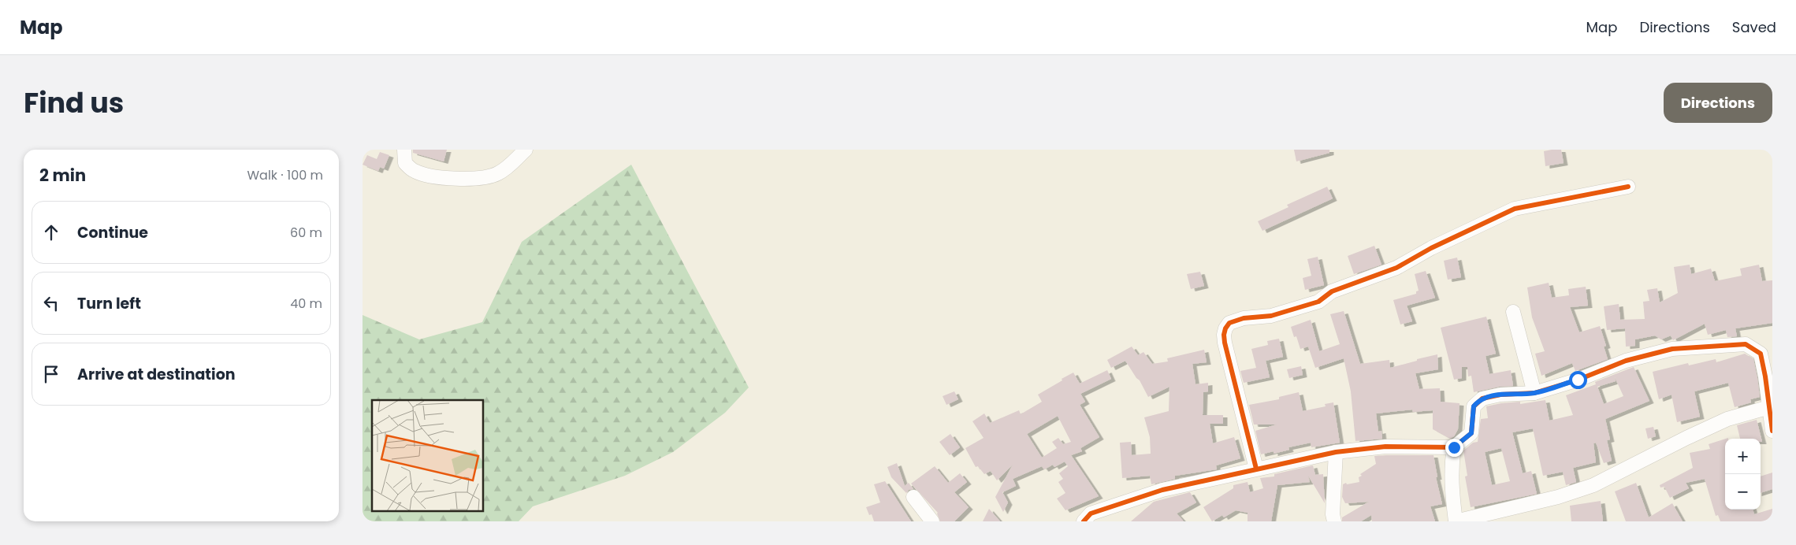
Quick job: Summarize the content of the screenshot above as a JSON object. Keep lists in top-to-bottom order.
{
  "page": {
    "header": "Map",
    "nav": ["Map", "Directions", "Saved"],
    "title": "Find us",
    "buttons": "Directions",
    "heading": ["2 min", "Walk · 100 m"],
    "list": [
      ["Continue", "60 m"],
      ["Turn left", "40 m"],
      "Arrive at destination"
    ],
    "map_buttons": ["+", "−"]
  }
}
